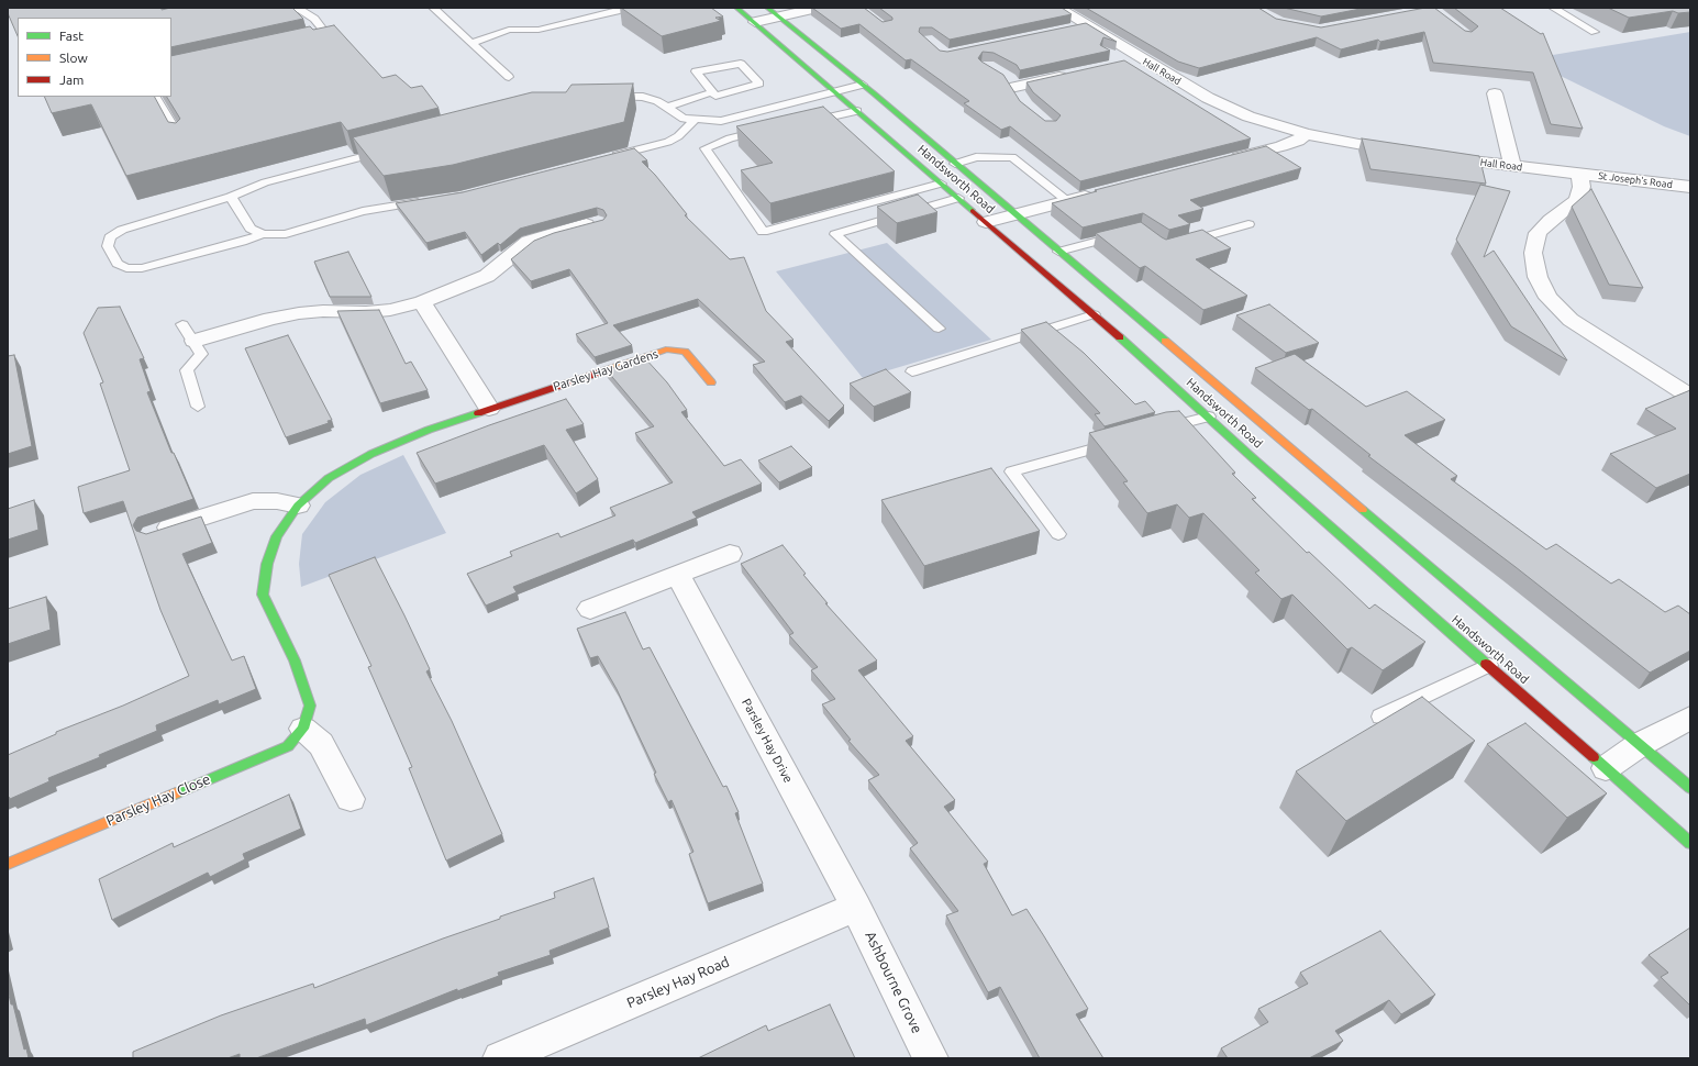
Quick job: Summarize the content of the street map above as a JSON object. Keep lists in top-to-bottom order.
{
  "streets": {
    "main road": ["Handsworth Road", "Parsley Hay Gardens", "Parsley Hay Close"],
    "street": [
      "Hall Road",
      "St Joseph's Road",
      "Parsley Hay Drive",
      "Parsley Hay Road",
      "Ashbourne Grove"
    ]
  },
  "crossings": [
    ["Hall Road", "St Joseph's Road"],
    ["Parsley Hay Gardens", "Parsley Hay Close"],
    ["Parsley Hay Drive", "Parsley Hay Road"],
    ["Parsley Hay Drive", "Ashbourne Grove"],
    ["Parsley Hay Road", "Ashbourne Grove"]
  ],
  "legend": ["Fast", "Slow", "Jam"]
}
